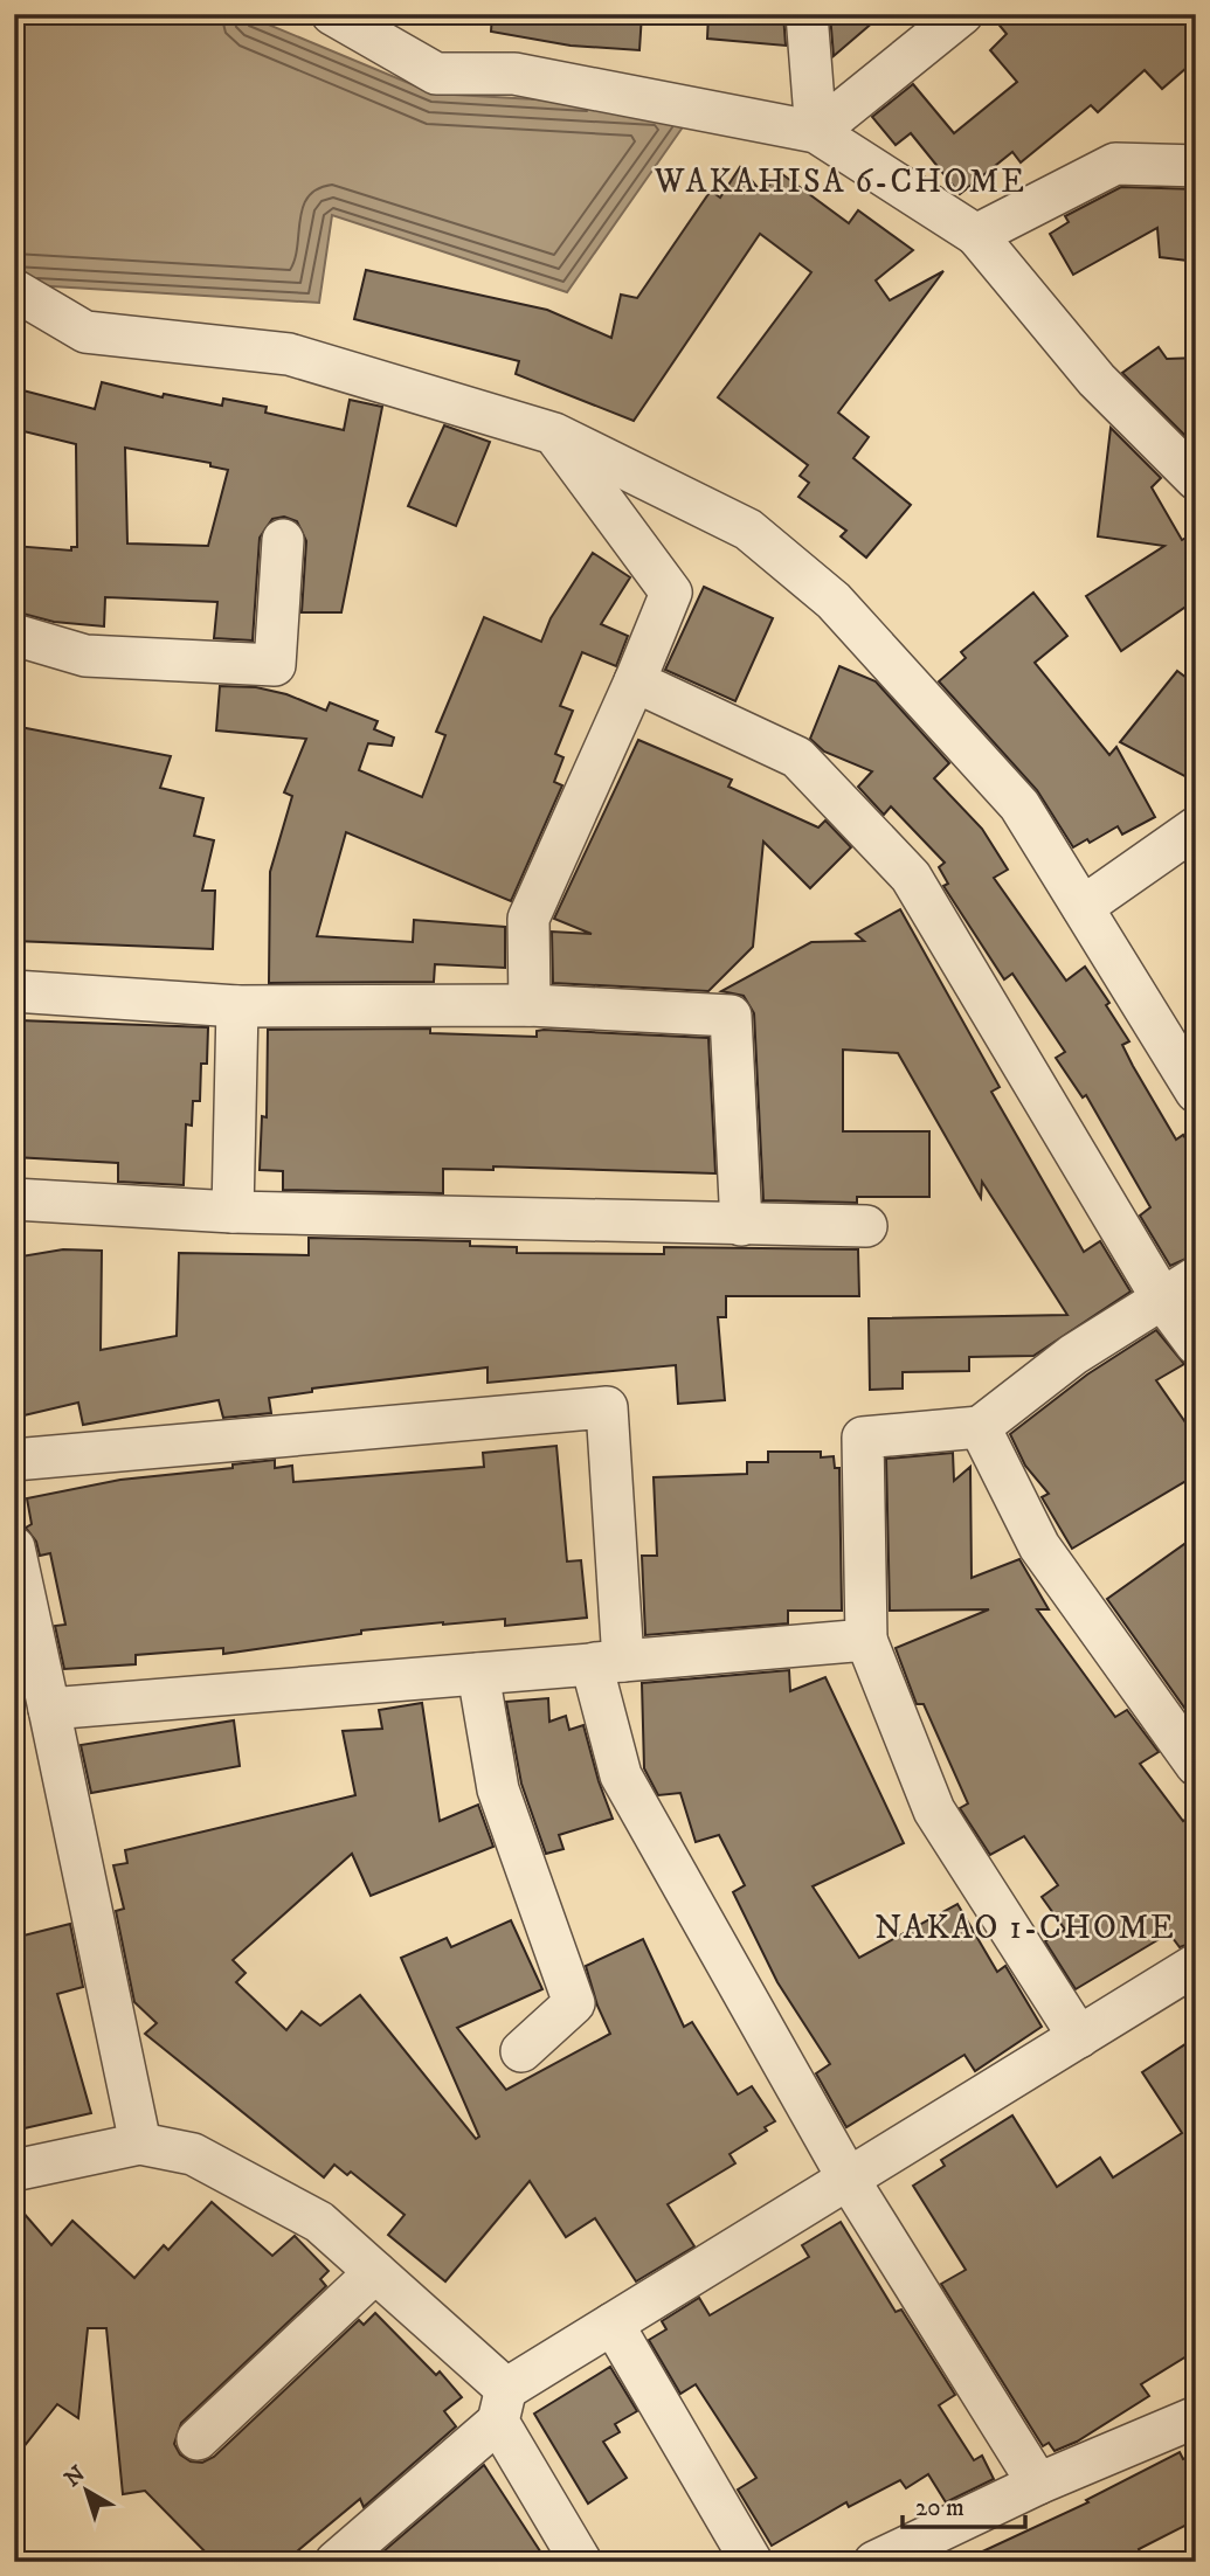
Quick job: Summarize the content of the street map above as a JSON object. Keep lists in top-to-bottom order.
{
  "districts": ["WAKAHISA 6-CHOME", "NAKAO 1-CHOME"],
  "scale_bar": "20 m",
  "north": "top left"
}
